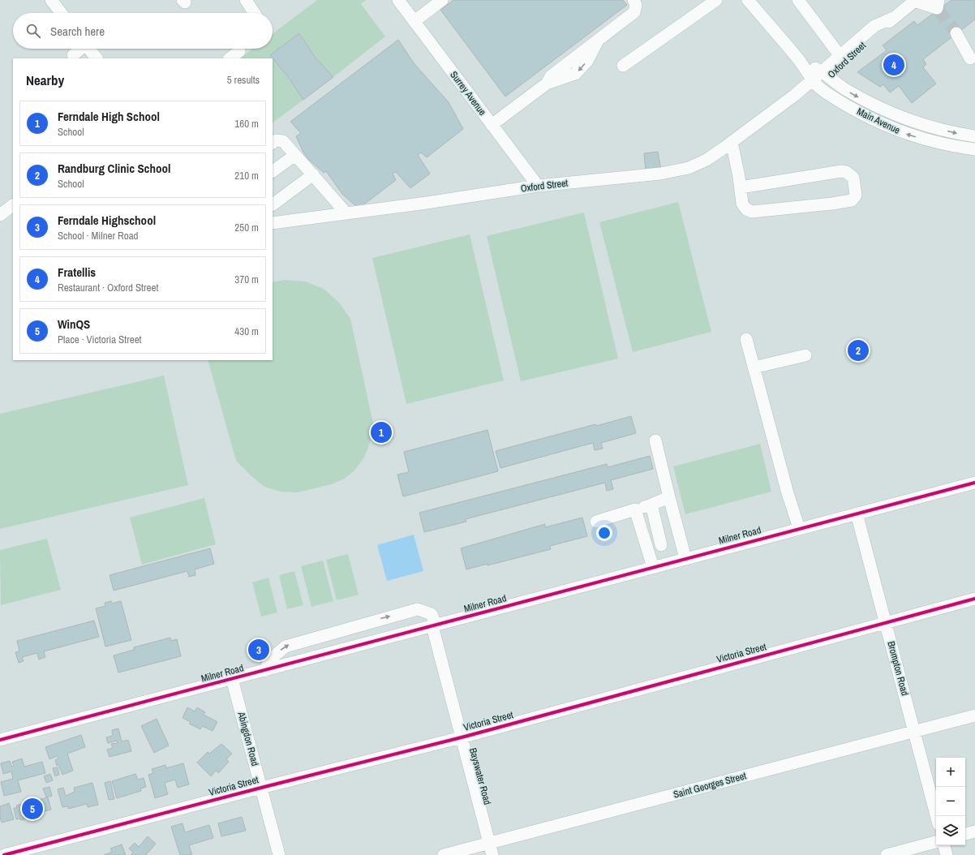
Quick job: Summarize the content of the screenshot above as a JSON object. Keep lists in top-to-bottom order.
{
  "streets": {
    "street": [
      "Oxford Street",
      "Surrey Avenue",
      "Main Avenue",
      "Milner Road",
      "Victoria Street",
      "Brompton Road",
      "Abingdon Road",
      "Bayswater Road",
      "Saint Georges Street"
    ]
  },
  "crossings": [
    ["Oxford Street", "Surrey Avenue"],
    ["Oxford Street", "Main Avenue"],
    ["Milner Road", "Brompton Road"],
    ["Milner Road", "Abingdon Road"],
    ["Milner Road", "Bayswater Road"],
    ["Victoria Street", "Brompton Road"],
    ["Victoria Street", "Abingdon Road"],
    ["Victoria Street", "Bayswater Road"],
    ["Brompton Road", "Saint Georges Street"],
    ["Bayswater Road", "Saint Georges Street"]
  ],
  "page": {
    "search": "Search here",
    "pins": [
      "4",
      "2",
      "1",
      "3",
      "5"
    ],
    "heading": ["Nearby", "5 results"],
    "list": [
      {
        "mark": "1",
        "name": "Ferndale High School",
        "note": "School",
        "value": "160 m"
      },
      {
        "mark": "2",
        "name": "Randburg Clinic School",
        "note": "School",
        "value": "210 m"
      },
      {
        "mark": "3",
        "name": "Ferndale Highschool",
        "note": "School · Milner Road",
        "value": "250 m"
      },
      {
        "mark": "4",
        "name": "Fratellis",
        "note": "Restaurant · Oxford Street",
        "value": "370 m"
      },
      {
        "mark": "5",
        "name": "WinQS",
        "note": "Place · Victoria Street",
        "value": "430 m"
      }
    ],
    "map_buttons": ["+", "−"]
  }
}
